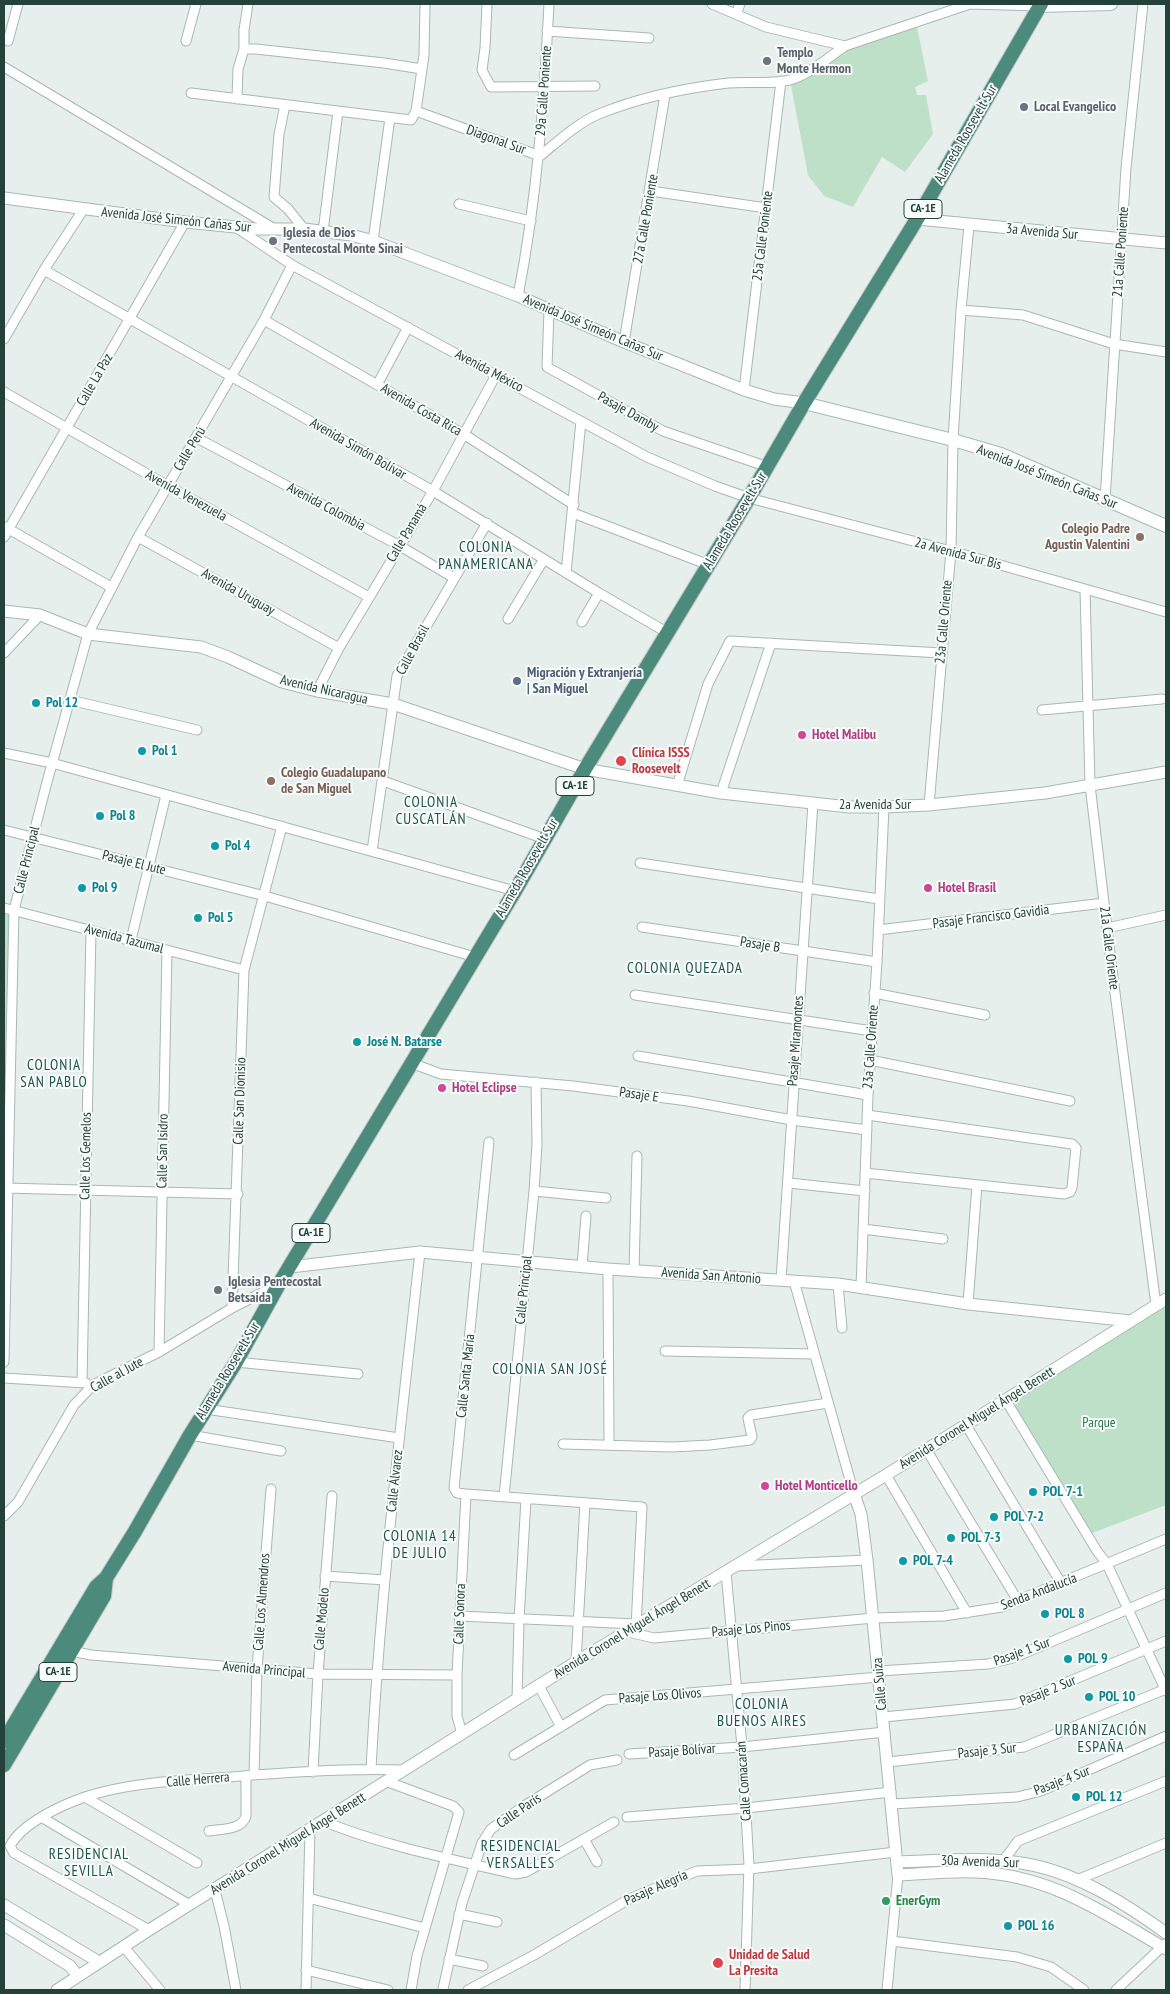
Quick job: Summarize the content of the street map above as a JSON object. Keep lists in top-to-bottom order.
{
  "streets": {
    "highway": ["Alameda Roosevelt Sur", "CA-1E"],
    "main road": ["Avenida José Simeón Cañas Sur"],
    "street": [
      "29a Calle Poniente",
      "Diagonal Sur",
      "27a Calle Poniente",
      "3a Avenida Sur",
      "25a Calle Poniente",
      "21a Calle Poniente",
      "Avenida México",
      "Calle La Paz",
      "Avenida Costa Rica",
      "Pasaje Damby",
      "Calle Perú",
      "Avenida Simón Bolívar",
      "Avenida Venezuela",
      "Avenida Colombia",
      "Calle Panamá",
      "2a Avenida Sur Bis",
      "Avenida Uruguay",
      "23a Calle Oriente",
      "Calle Brasil",
      "Avenida Nicaragua",
      "2a Avenida Sur",
      "Calle Principal",
      "Pasaje El Jute",
      "Pasaje Francisco Gavidia",
      "Avenida Tazumal",
      "Pasaje B",
      "21a Calle Oriente",
      "Pasaje Miramontes",
      "Pasaje E",
      "Calle San Dionisio",
      "Calle San Isidro",
      "Calle Los Gemelos",
      "Avenida San Antonio",
      "Calle al Jute",
      "Calle Santa María",
      "Avenida Coronel Miguel Ángel Benett",
      "Calle Álvarez",
      "Senda Andalucía",
      "Calle Los Almendros",
      "Calle Sonora",
      "Calle Modelo",
      "Pasaje Los Pinos",
      "Pasaje 1 Sur",
      "Avenida Principal",
      "Calle Suiza",
      "Pasaje 2 Sur",
      "Pasaje Los Olivos",
      "Pasaje Bolívar",
      "Pasaje 3 Sur",
      "Calle Herrera",
      "Calle Comacarán",
      "Pasaje 4 Sur",
      "Calle París",
      "30a Avenida Sur",
      "Pasaje Alegría"
    ]
  },
  "crossings": [
    ["29a Calle Poniente", "Diagonal Sur"],
    ["29a Calle Poniente", "Avenida José Simeón Cañas Sur"],
    ["Alameda Roosevelt Sur", "CA-1E"],
    ["Alameda Roosevelt Sur", "Avenida José Simeón Cañas Sur"],
    ["Alameda Roosevelt Sur", "3a Avenida Sur"],
    ["Alameda Roosevelt Sur", "Avenida México"],
    ["Alameda Roosevelt Sur", "Avenida Costa Rica"],
    ["Alameda Roosevelt Sur", "Pasaje Damby"],
    ["Alameda Roosevelt Sur", "Avenida Simón Bolívar"],
    ["Alameda Roosevelt Sur", "2a Avenida Sur Bis"],
    ["Alameda Roosevelt Sur", "Avenida Nicaragua"],
    ["Alameda Roosevelt Sur", "2a Avenida Sur"],
    ["Alameda Roosevelt Sur", "Pasaje El Jute"],
    ["Alameda Roosevelt Sur", "Pasaje E"],
    ["Alameda Roosevelt Sur", "Avenida San Antonio"],
    ["Alameda Roosevelt Sur", "Calle al Jute"],
    ["Diagonal Sur", "27a Calle Poniente"],
    ["Diagonal Sur", "25a Calle Poniente"],
    ["CA-1E", "Avenida Principal"],
    ["27a Calle Poniente", "Avenida José Simeón Cañas Sur"],
    ["Avenida José Simeón Cañas Sur", "25a Calle Poniente"],
    ["Avenida José Simeón Cañas Sur", "21a Calle Poniente"],
    ["Avenida José Simeón Cañas Sur", "Avenida México"],
    ["Avenida José Simeón Cañas Sur", "Calle La Paz"],
    ["Avenida José Simeón Cañas Sur", "Pasaje Damby"],
    ["Avenida José Simeón Cañas Sur", "23a Calle Oriente"],
    ["3a Avenida Sur", "21a Calle Poniente"],
    ["3a Avenida Sur", "23a Calle Oriente"],
    ["Avenida México", "Calle Perú"],
    ["Avenida México", "Calle Panamá"],
    ["Avenida México", "2a Avenida Sur Bis"],
    ["Calle La Paz", "Avenida Simón Bolívar"],
    ["Calle La Paz", "Avenida Venezuela"],
    ["Avenida Costa Rica", "Calle Perú"],
    ["Avenida Costa Rica", "Calle Panamá"],
    ["Calle Perú", "Avenida Simón Bolívar"],
    ["Calle Perú", "Avenida Venezuela"],
    ["Calle Perú", "Avenida Colombia"],
    ["Calle Perú", "Avenida Uruguay"],
    ["Calle Perú", "Avenida Nicaragua"],
    ["Calle Perú", "Calle Principal"],
    ["Avenida Simón Bolívar", "Calle Panamá"],
    ["Avenida Simón Bolívar", "Calle Brasil"],
    ["Avenida Venezuela", "Calle Panamá"],
    ["Avenida Colombia", "Calle Panamá"],
    ["Avenida Colombia", "Calle Brasil"],
    ["Calle Panamá", "Avenida Uruguay"],
    ["Calle Panamá", "Avenida Nicaragua"],
    ["2a Avenida Sur Bis", "23a Calle Oriente"],
    ["2a Avenida Sur Bis", "21a Calle Oriente"],
    ["23a Calle Oriente", "2a Avenida Sur"],
    ["23a Calle Oriente", "Pasaje Francisco Gavidia"],
    ["23a Calle Oriente", "Pasaje B"],
    ["23a Calle Oriente", "Pasaje E"],
    ["23a Calle Oriente", "Avenida San Antonio"],
    ["Calle Brasil", "Avenida Nicaragua"],
    ["Avenida Nicaragua", "2a Avenida Sur"],
    ["Avenida Nicaragua", "Calle Principal"],
    ["2a Avenida Sur", "21a Calle Oriente"],
    ["2a Avenida Sur", "Pasaje Miramontes"],
    ["Calle Principal", "Pasaje El Jute"],
    ["Calle Principal", "Avenida Tazumal"],
    ["Calle Principal", "Pasaje E"],
    ["Calle Principal", "Avenida San Antonio"],
    ["Pasaje El Jute", "Calle San Dionisio"],
    ["Pasaje Francisco Gavidia", "21a Calle Oriente"],
    ["Avenida Tazumal", "Calle San Dionisio"],
    ["Avenida Tazumal", "Calle San Isidro"],
    ["Avenida Tazumal", "Calle Los Gemelos"],
    ["Pasaje B", "Pasaje Miramontes"],
    ["21a Calle Oriente", "Avenida Coronel Miguel Ángel Benett"],
    ["Pasaje Miramontes", "Pasaje E"],
    ["Pasaje Miramontes", "Avenida San Antonio"],
    ["Calle San Dionisio", "Calle al Jute"],
    ["Calle San Isidro", "Calle al Jute"],
    ["Avenida San Antonio", "Calle Santa María"],
    ["Avenida San Antonio", "Avenida Coronel Miguel Ángel Benett"],
    ["Avenida San Antonio", "Calle Álvarez"],
    ["Calle Santa María", "Calle Sonora"],
    ["Avenida Coronel Miguel Ángel Benett", "Calle Sonora"],
    ["Avenida Coronel Miguel Ángel Benett", "Pasaje Los Pinos"],
    ["Avenida Coronel Miguel Ángel Benett", "Calle Suiza"],
    ["Avenida Coronel Miguel Ángel Benett", "Calle Herrera"],
    ["Avenida Coronel Miguel Ángel Benett", "Calle Comacarán"],
    ["Calle Álvarez", "Avenida Principal"],
    ["Calle Álvarez", "Calle Herrera"],
    ["Senda Andalucía", "Pasaje Los Pinos"],
    ["Senda Andalucía", "Calle Suiza"],
    ["Calle Los Almendros", "Avenida Principal"],
    ["Calle Los Almendros", "Calle Herrera"],
    ["Calle Sonora", "Pasaje Los Pinos"],
    ["Calle Sonora", "Avenida Principal"],
    ["Calle Modelo", "Avenida Principal"],
    ["Calle Modelo", "Calle Herrera"],
    ["Pasaje Los Pinos", "Calle Suiza"],
    ["Pasaje Los Pinos", "Calle Comacarán"],
    ["Pasaje 1 Sur", "Calle Suiza"],
    ["Pasaje 1 Sur", "Pasaje Los Olivos"],
    ["Calle Suiza", "Pasaje 2 Sur"],
    ["Calle Suiza", "Pasaje Los Olivos"],
    ["Calle Suiza", "Pasaje Bolívar"],
    ["Calle Suiza", "Pasaje 3 Sur"],
    ["Calle Suiza", "Pasaje 4 Sur"],
    ["Calle Suiza", "30a Avenida Sur"],
    ["Calle Suiza", "Pasaje Alegría"],
    ["Pasaje Los Olivos", "Calle Comacarán"],
    ["Pasaje Bolívar", "Calle Comacarán"],
    ["Calle Comacarán", "Pasaje Alegría"],
    ["30a Avenida Sur", "Pasaje Alegría"]
  ],
  "districts": [
    "COLONIA PANAMERICANA",
    "COLONIA CUSCATLÁN",
    "COLONIA QUEZADA",
    "COLONIA SAN PABLO",
    "COLONIA SAN JOSÉ",
    "COLONIA 14 DE JULIO",
    "COLONIA BUENOS AIRES",
    "URBANIZACIÓN ESPAÑA",
    "RESIDENCIAL VERSALLES",
    "RESIDENCIAL SEVILLA"
  ],
  "parks": ["Parque"],
  "places": [
    "Templo Monte Hermon",
    "Local Evangelico",
    "Iglesia de Dios Pentecostal Monte Sinai",
    "Colegio Padre Agustin Valentini",
    "Migración y Extranjería | San Miguel",
    "Pol 12",
    "Hotel Malibu",
    "Pol 1",
    "Clínica ISSS Roosevelt",
    "Colegio Guadalupano de San Miguel",
    "Pol 8",
    "Pol 4",
    "Pol 9",
    "Hotel Brasil",
    "Pol 5",
    "José N. Batarse",
    "Hotel Eclipse",
    "Iglesia Pentecostal Betsaida",
    "Hotel Monticello",
    "POL 7-1",
    "POL 7-2",
    "POL 7-3",
    "POL 7-4",
    "POL 8",
    "POL 9",
    "POL 10",
    "POL 12",
    "EnerGym",
    "POL 16",
    "Unidad de Salud La Presita"
  ]
}
